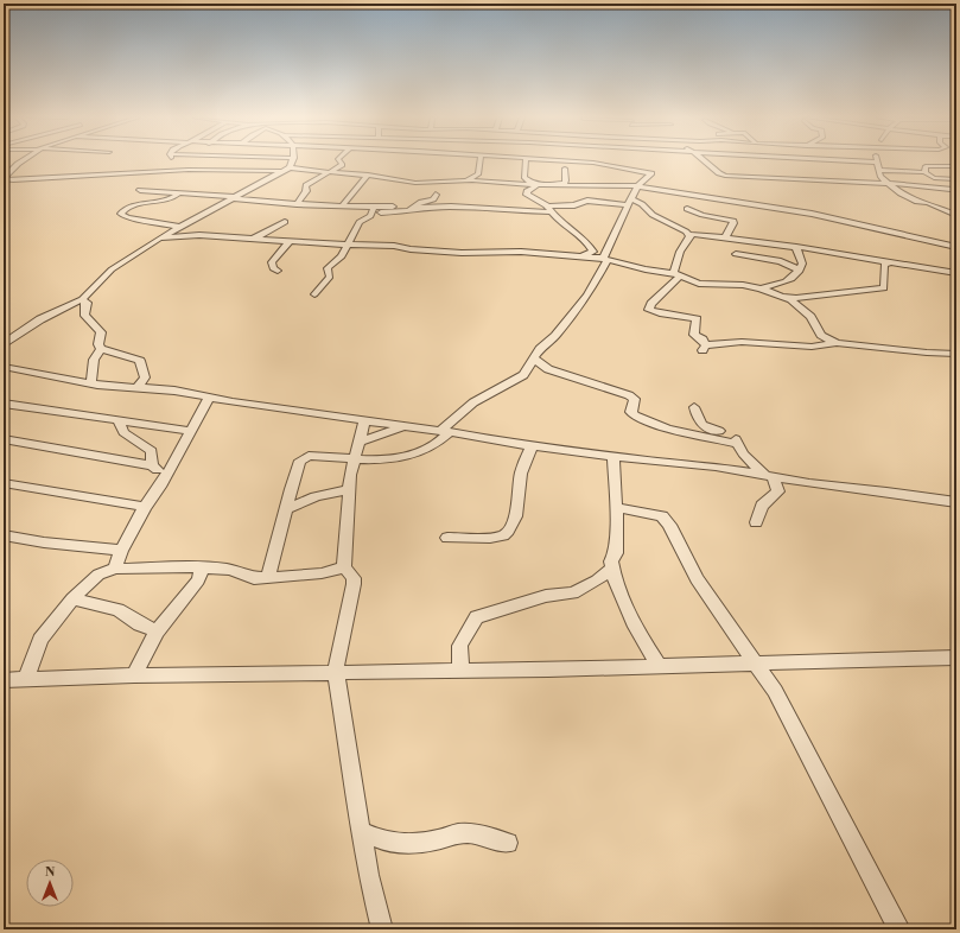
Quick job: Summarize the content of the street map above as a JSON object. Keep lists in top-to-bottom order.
{
  "north": "top"
}
